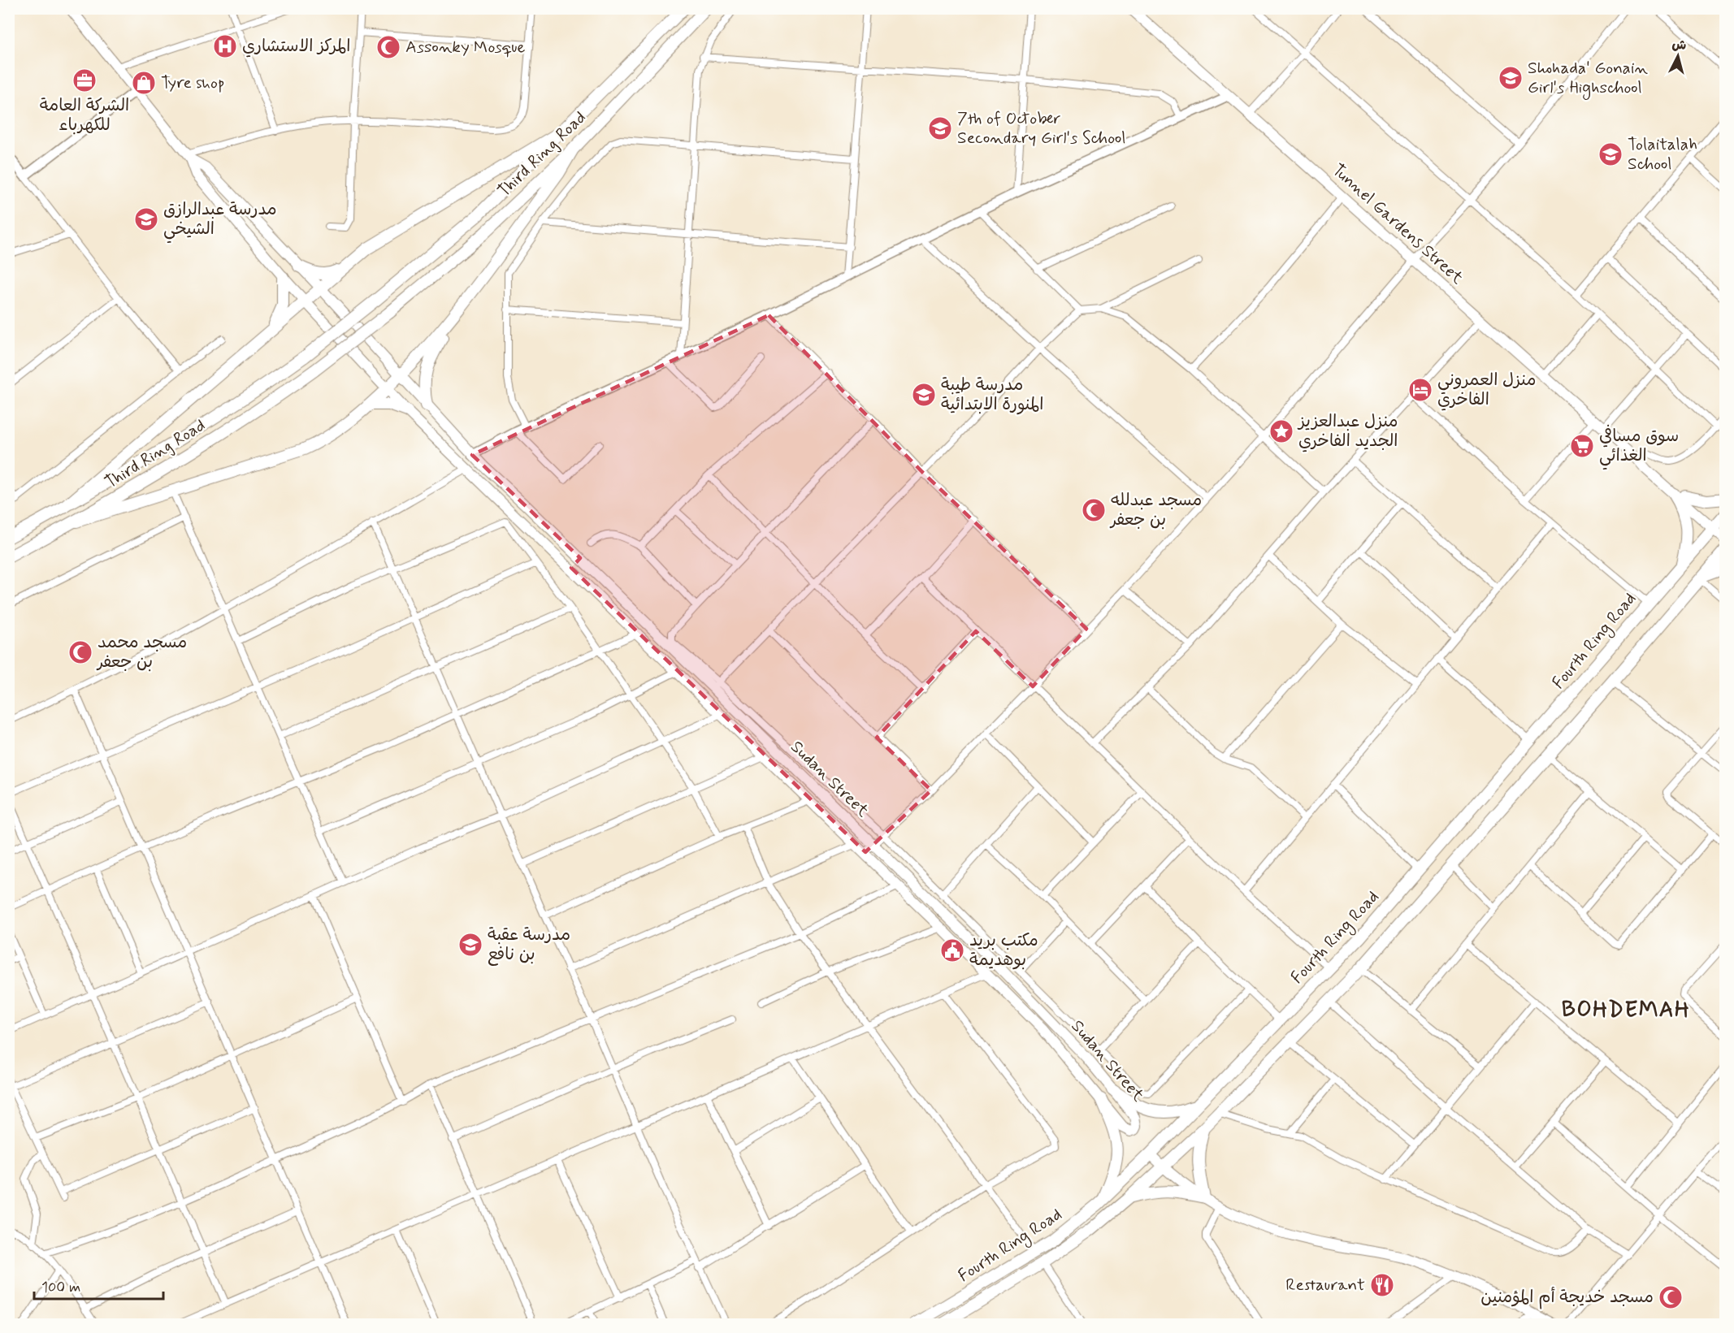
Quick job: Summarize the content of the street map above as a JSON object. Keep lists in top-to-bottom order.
{
  "streets": {
    "main road": [
      "Third Ring Road",
      "Tunnel Gardens Street",
      "Fourth Ring Road",
      "Sudan Street"
    ]
  },
  "crossings": [
    ["Tunnel Gardens Street", "Fourth Ring Road"]
  ],
  "districts": ["BOHDEMAH"],
  "places": {
    "hospital": ["المركز الاستشاري"],
    "mosque": [
      "Assonky Mosque",
      "مسجد عبدلله بن جعفر",
      "مسجد محمد بن جعفر",
      "مسجد خديجة أم المؤمنين"
    ],
    "school or university": [
      "Shohada' Gonain Girl's Highschool",
      "7th of October Secondary Girl's School",
      "Tolaitalah School",
      "مدرسة عبدالرازق الشيخي",
      "مدرسة طيبة المنورة الابتدائية",
      "مدرسة عقبة بن نافع"
    ],
    "office": ["الشركة العامة للكهرباء"],
    "shop": ["Tyre shop"],
    "hotel": ["منزل العمروني الفاخري"],
    "place": ["منزل عبدالعزيز الجديد الفاخري"],
    "supermarket": ["سوق مسافي الغذائي"],
    "public building": ["مكتب بريد بوهديمة"],
    "restaurant": ["Restaurant"]
  },
  "scale_bar": "100 m",
  "north": "top"
}
